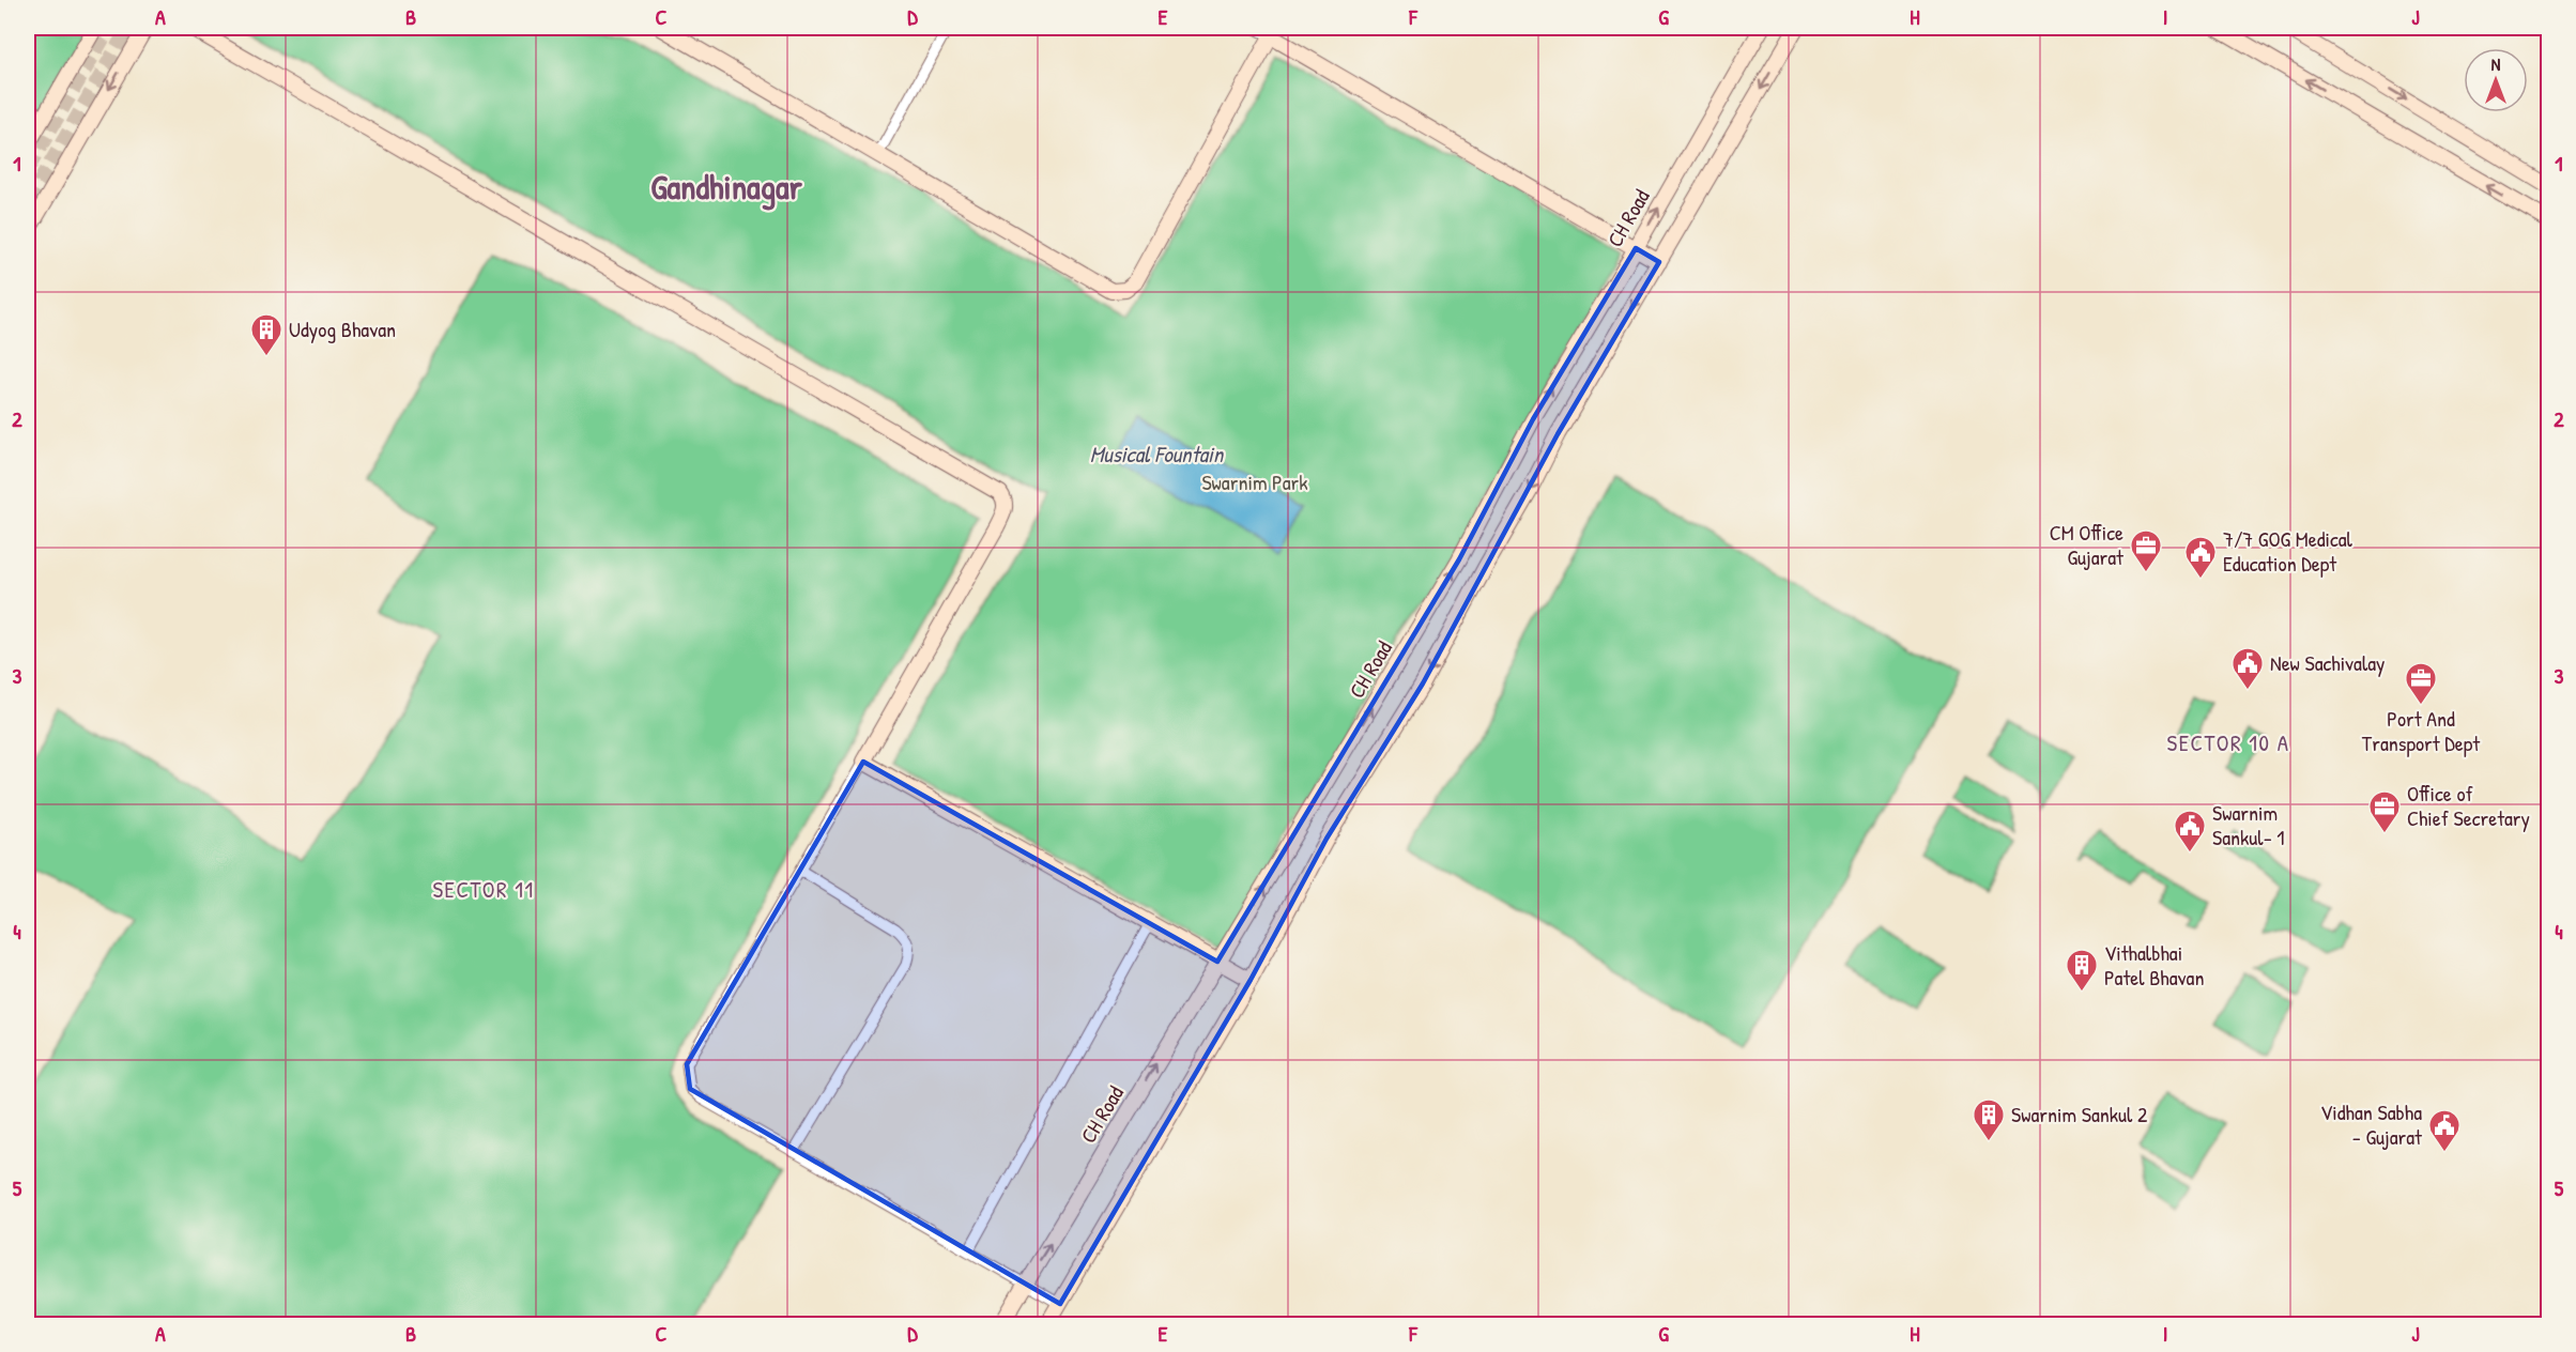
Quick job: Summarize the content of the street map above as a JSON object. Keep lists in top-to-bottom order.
{
  "streets": {
    "street": ["CH Road"]
  },
  "districts": ["Gandhinagar", "SECTOR 10 A", "SECTOR 11"],
  "water": ["Musical Fountain"],
  "parks": ["Swarnim Park"],
  "places": {
    "building": ["Udyog Bhavan", "Vithalbhai Patel Bhavan", "Swarnim Sankul 2"],
    "office": ["CM Office Gujarat", "Port And Transport Dept", "Office of Chief Secretary"],
    "public building": [
      "7/7 GOG Medical Education Dept",
      "New Sachivalay",
      "Swarnim Sankul- 1",
      "Vidhan Sabha - Gujarat"
    ]
  },
  "north": "top",
  "grid": {
    "columns": [
      "A",
      "B",
      "C",
      "D",
      "E",
      "F",
      "G",
      "H",
      "I",
      "J"
    ],
    "rows": [
      "1",
      "2",
      "3",
      "4",
      "5"
    ]
  }
}
